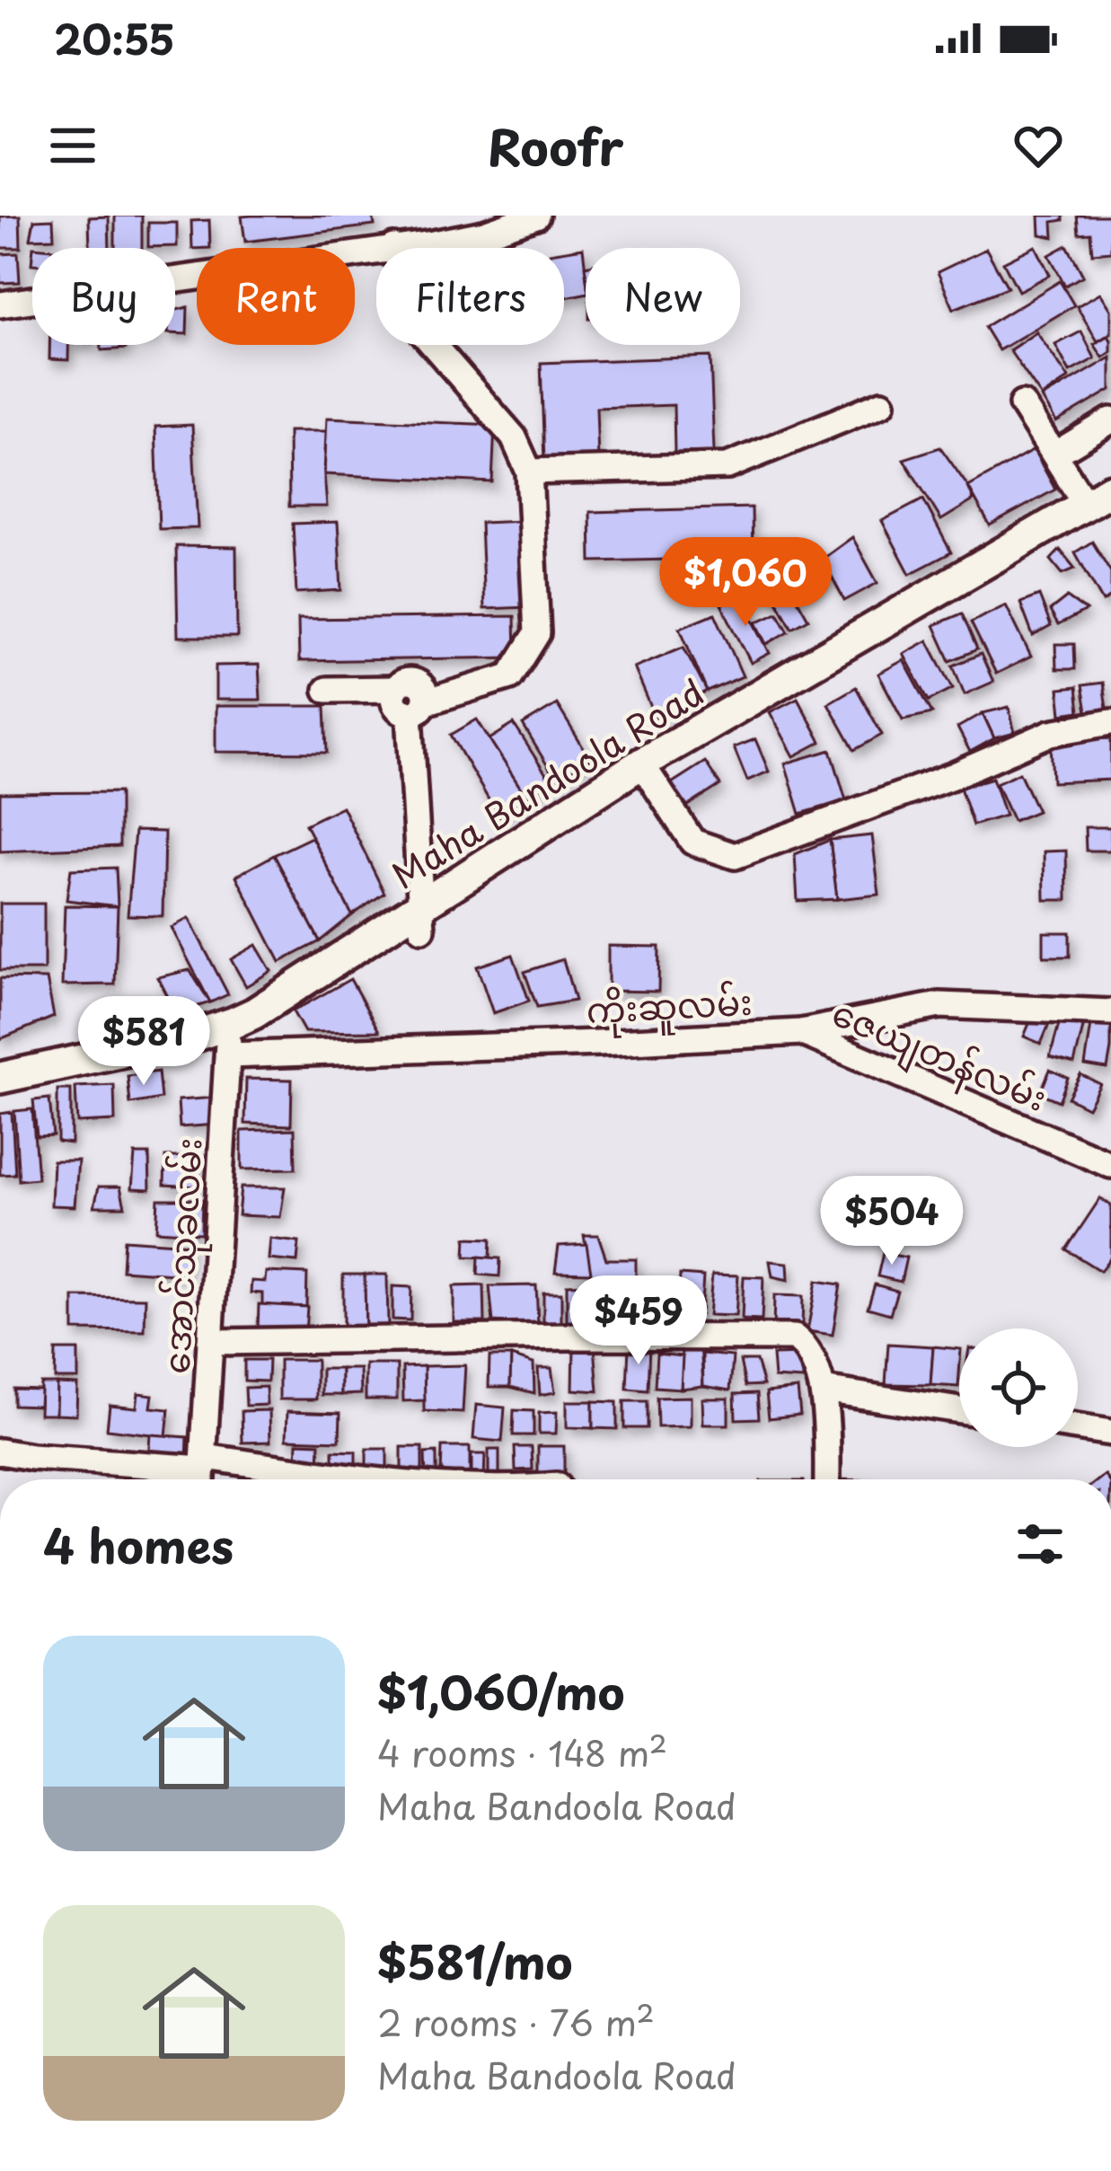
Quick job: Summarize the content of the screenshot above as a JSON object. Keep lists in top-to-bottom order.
{
  "streets": {
    "main road": ["Maha Bandoola Road"],
    "street": ["ကိုးဆူလမ်း", "ဇေယျတန်လမ်း", "အောင်သုခလမ်း"]
  },
  "crossings": [
    ["Maha Bandoola Road", "ကိုးဆူလမ်း"],
    ["Maha Bandoola Road", "အောင်သုခလမ်း"],
    ["ကိုးဆူလမ်း", "ဇေယျတန်လမ်း"],
    ["ကိုးဆူလမ်း", "အောင်သုခလမ်း"]
  ],
  "page": {
    "status": "20:55",
    "header": "Roofr",
    "chip": [
      "Buy",
      "Rent",
      "Filters",
      "New"
    ],
    "price": [
      "$1,060",
      "$581",
      "$504",
      "$459"
    ],
    "heading": "4 homes",
    "list": [
      {
        "name": "$1,060/mo",
        "note": "4 rooms · 148 m² · Maha Bandoola Road"
      },
      {
        "name": "$581/mo",
        "note": "2 rooms · 76 m² · Maha Bandoola Road"
      }
    ]
  }
}
